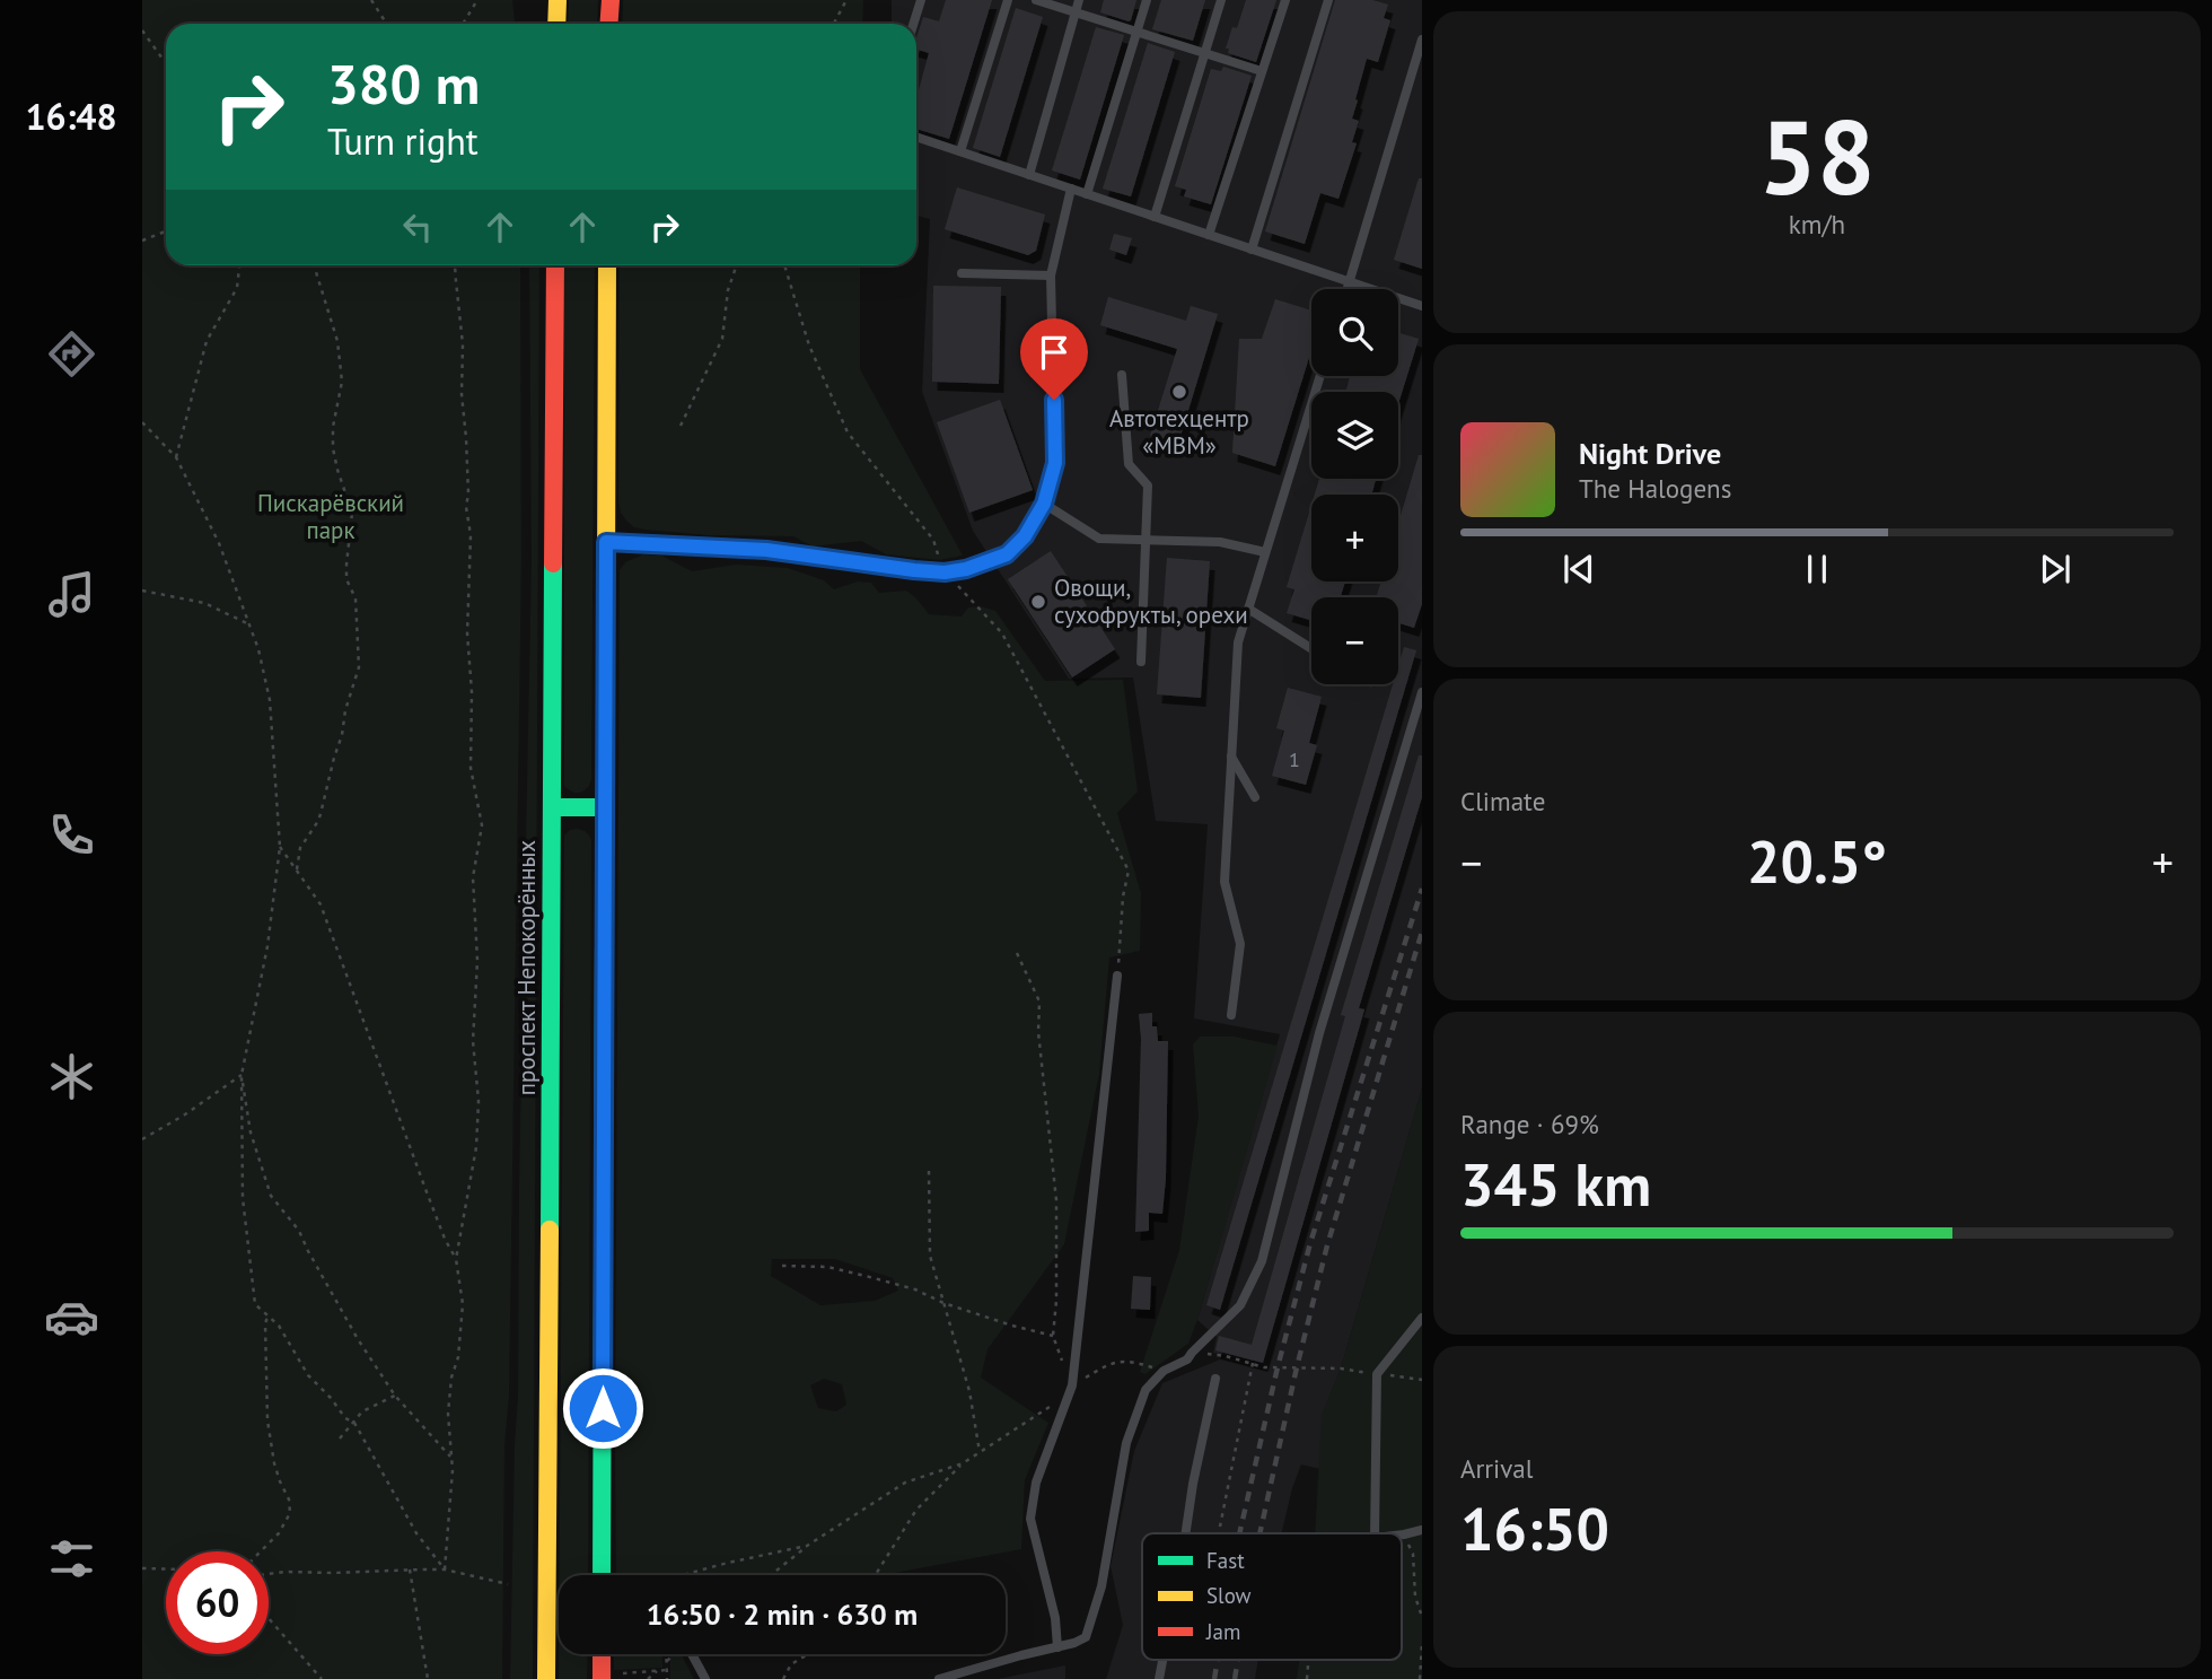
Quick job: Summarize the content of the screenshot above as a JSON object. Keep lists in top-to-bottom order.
{
  "streets": {
    "main road": ["проспект Непокорённых"]
  },
  "parks": ["Пискарёвский парк"],
  "places": ["Автотехцентр «МВМ»", "Овощи, сухофрукты, орехи"],
  "house_numbers": ["1"],
  "legend": ["Fast", "Slow", "Jam"],
  "page": {
    "tabs": "16:48",
    "tile": [
      ["58", "km/h"],
      "Climate",
      ["Range · 69%", "345 km"],
      ["Arrival", "16:50"]
    ],
    "turn": ["380 m", "Turn right"],
    "map_buttons": ["+", "−"],
    "song": ["Night Drive", "The Halogens"],
    "heat": ["−", "20.5°", "+"],
    "limit": "60",
    "trip": "16:50 · 2 min · 630 m"
  }
}
